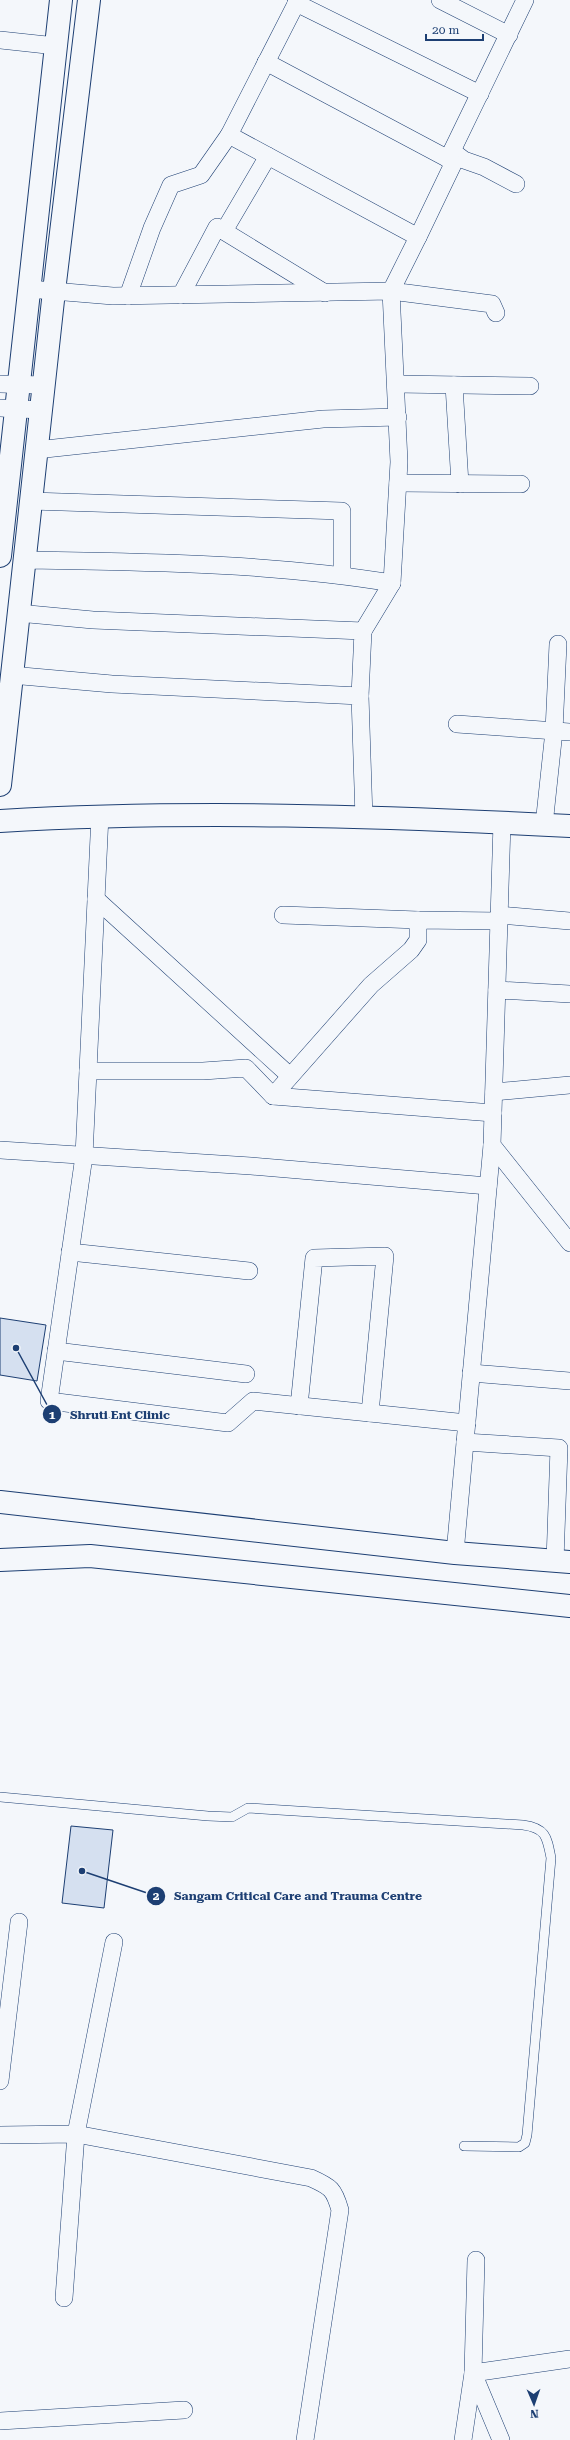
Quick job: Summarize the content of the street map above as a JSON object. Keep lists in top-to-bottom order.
{
  "places": ["Shruti Ent Clinic", "Sangam Critical Care and Trauma Centre"],
  "scale_bar": "20 m",
  "north": "bottom"
}
